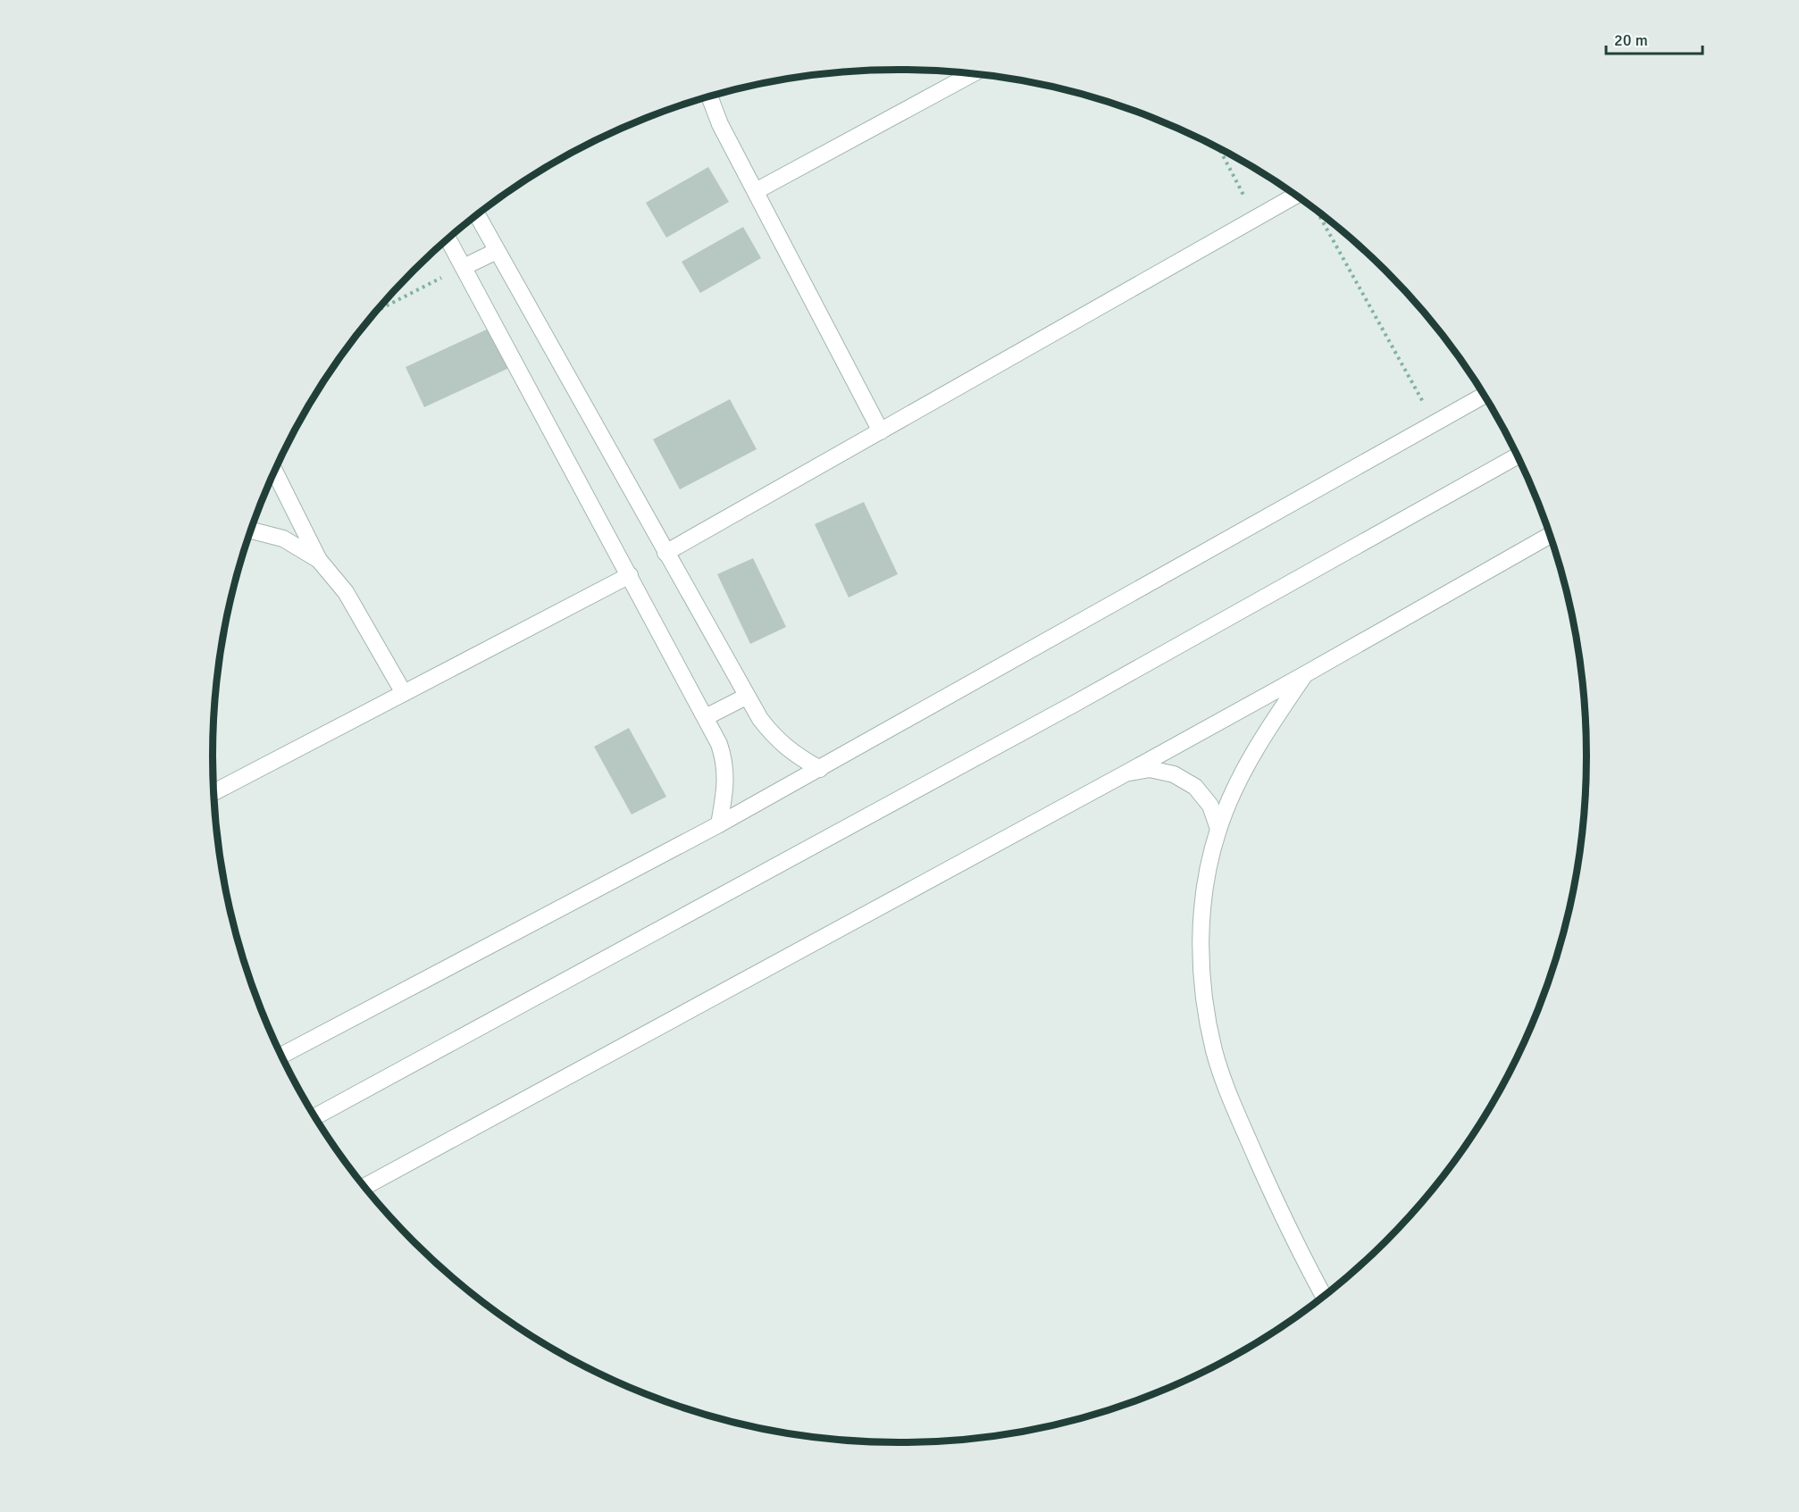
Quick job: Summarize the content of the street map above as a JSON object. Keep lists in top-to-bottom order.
{
  "scale_bar": "20 m"
}
